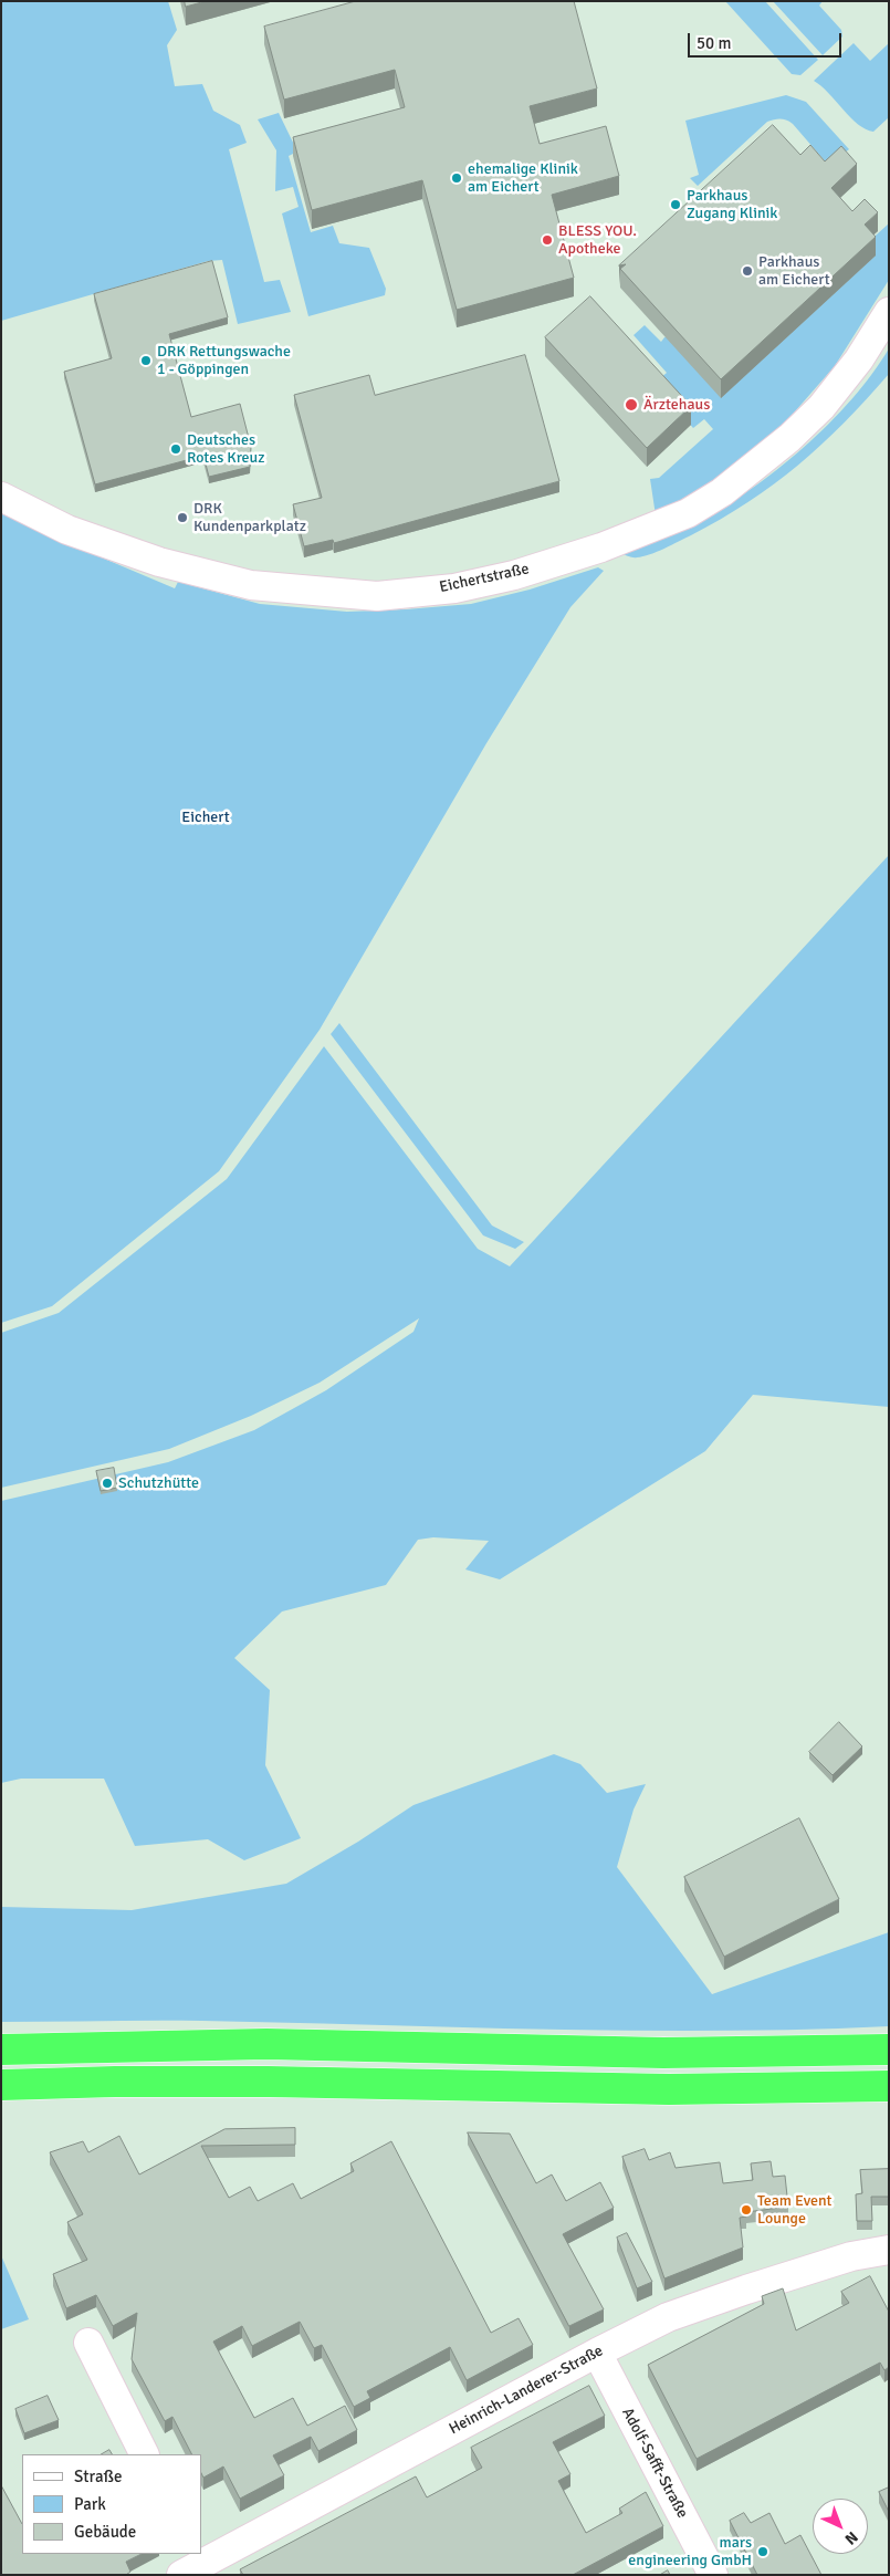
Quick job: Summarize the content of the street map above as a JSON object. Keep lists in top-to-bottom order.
{
  "streets": {
    "street": ["Eichertstraße", "Heinrich-Landerer-Straße", "Adolf-Safft-Straße"]
  },
  "crossings": [
    ["Heinrich-Landerer-Straße", "Adolf-Safft-Straße"]
  ],
  "parks": ["Eichert"],
  "places": [
    "ehemalige Klinik am Eichert",
    "Parkhaus Zugang Klinik",
    "BLESS YOU. Apotheke",
    "Parkhaus am Eichert",
    "DRK Rettungswache 1 - Göppingen",
    "Ärztehaus",
    "Deutsches Rotes Kreuz",
    "DRK Kundenparkplatz",
    "Schutzhütte",
    "Team Event Lounge",
    "mars engineering GmbH"
  ],
  "legend": ["Straße", "Park", "Gebäude"],
  "scale_bar": "50 m",
  "north": "bottom right"
}
